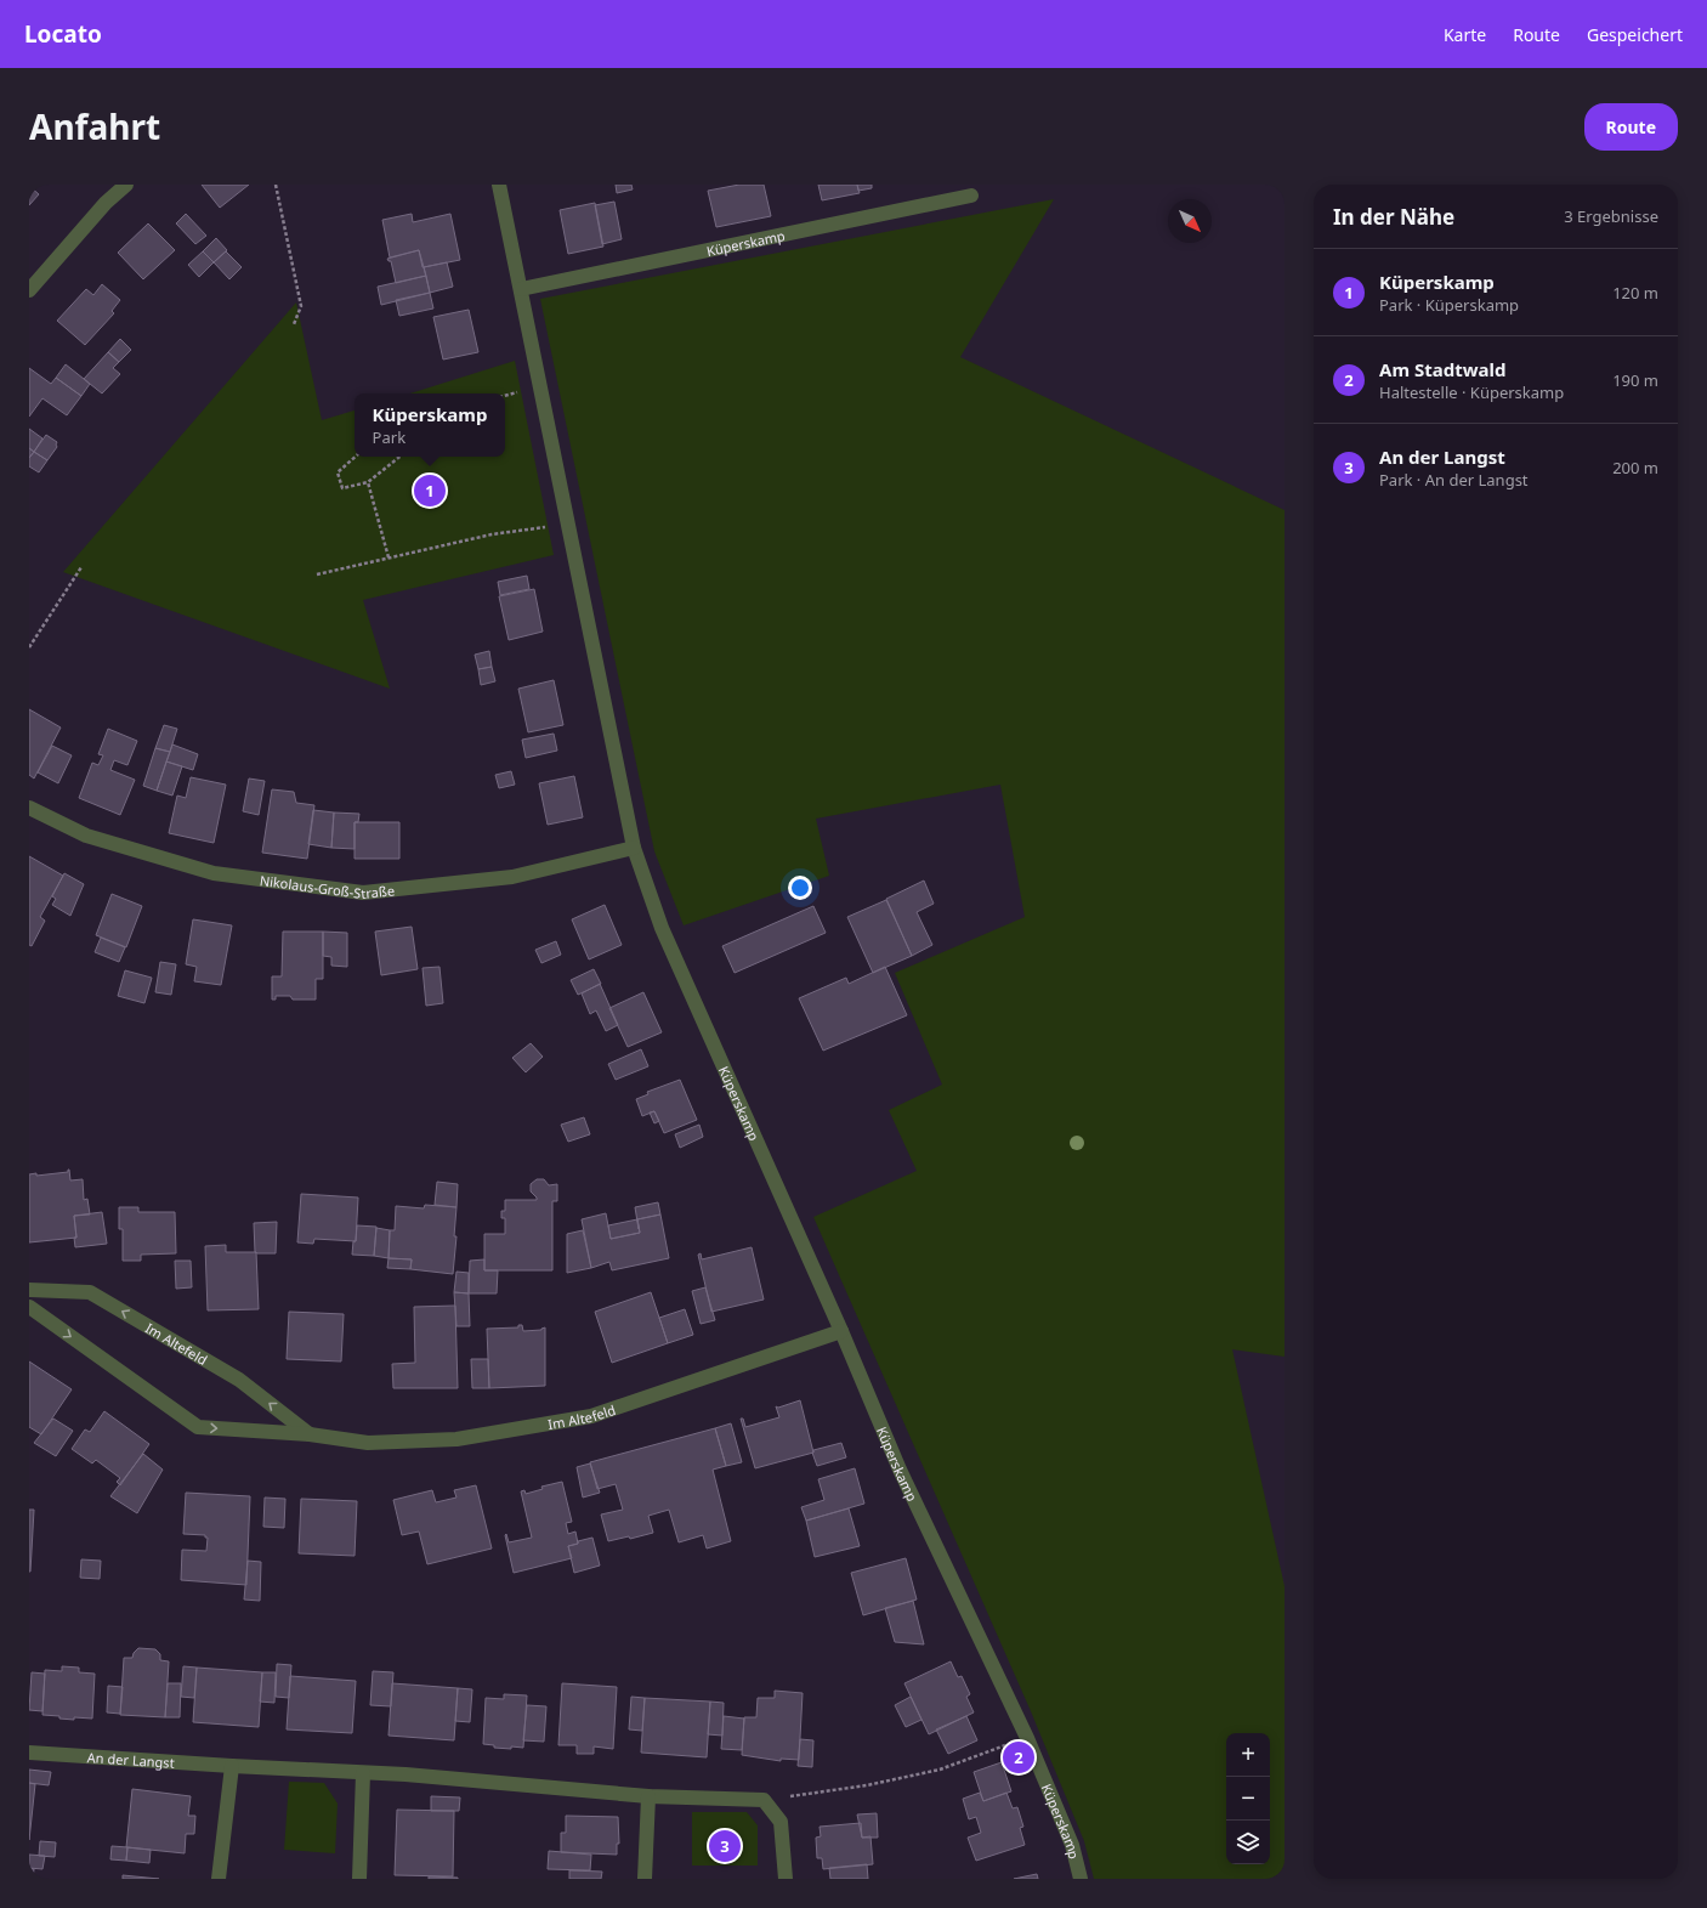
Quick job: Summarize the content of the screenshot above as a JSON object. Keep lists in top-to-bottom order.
{
  "streets": {
    "street": [
      "Küperskamp",
      "Nikolaus-Groß-Straße",
      "Im Altefeld",
      "An der Langst"
    ]
  },
  "crossings": [
    ["Küperskamp", "Nikolaus-Groß-Straße"],
    ["Küperskamp", "Im Altefeld"]
  ],
  "north": "bottom right",
  "page": {
    "header": "Locato",
    "nav": ["Karte", "Route", "Gespeichert"],
    "title": "Anfahrt",
    "buttons": "Route",
    "heading": ["In der Nähe", "3 Ergebnisse"],
    "list": [
      {
        "mark": "1",
        "name": "Küperskamp",
        "note": "Park · Küperskamp",
        "value": "120 m"
      },
      {
        "mark": "2",
        "name": "Am Stadtwald",
        "note": "Haltestelle · Küperskamp",
        "value": "190 m"
      },
      {
        "mark": "3",
        "name": "An der Langst",
        "note": "Park · An der Langst",
        "value": "200 m"
      }
    ],
    "popup": ["Küperskamp", "Park"],
    "pins": ["1", "2", "3"],
    "map_buttons": ["+", "−"]
  }
}
